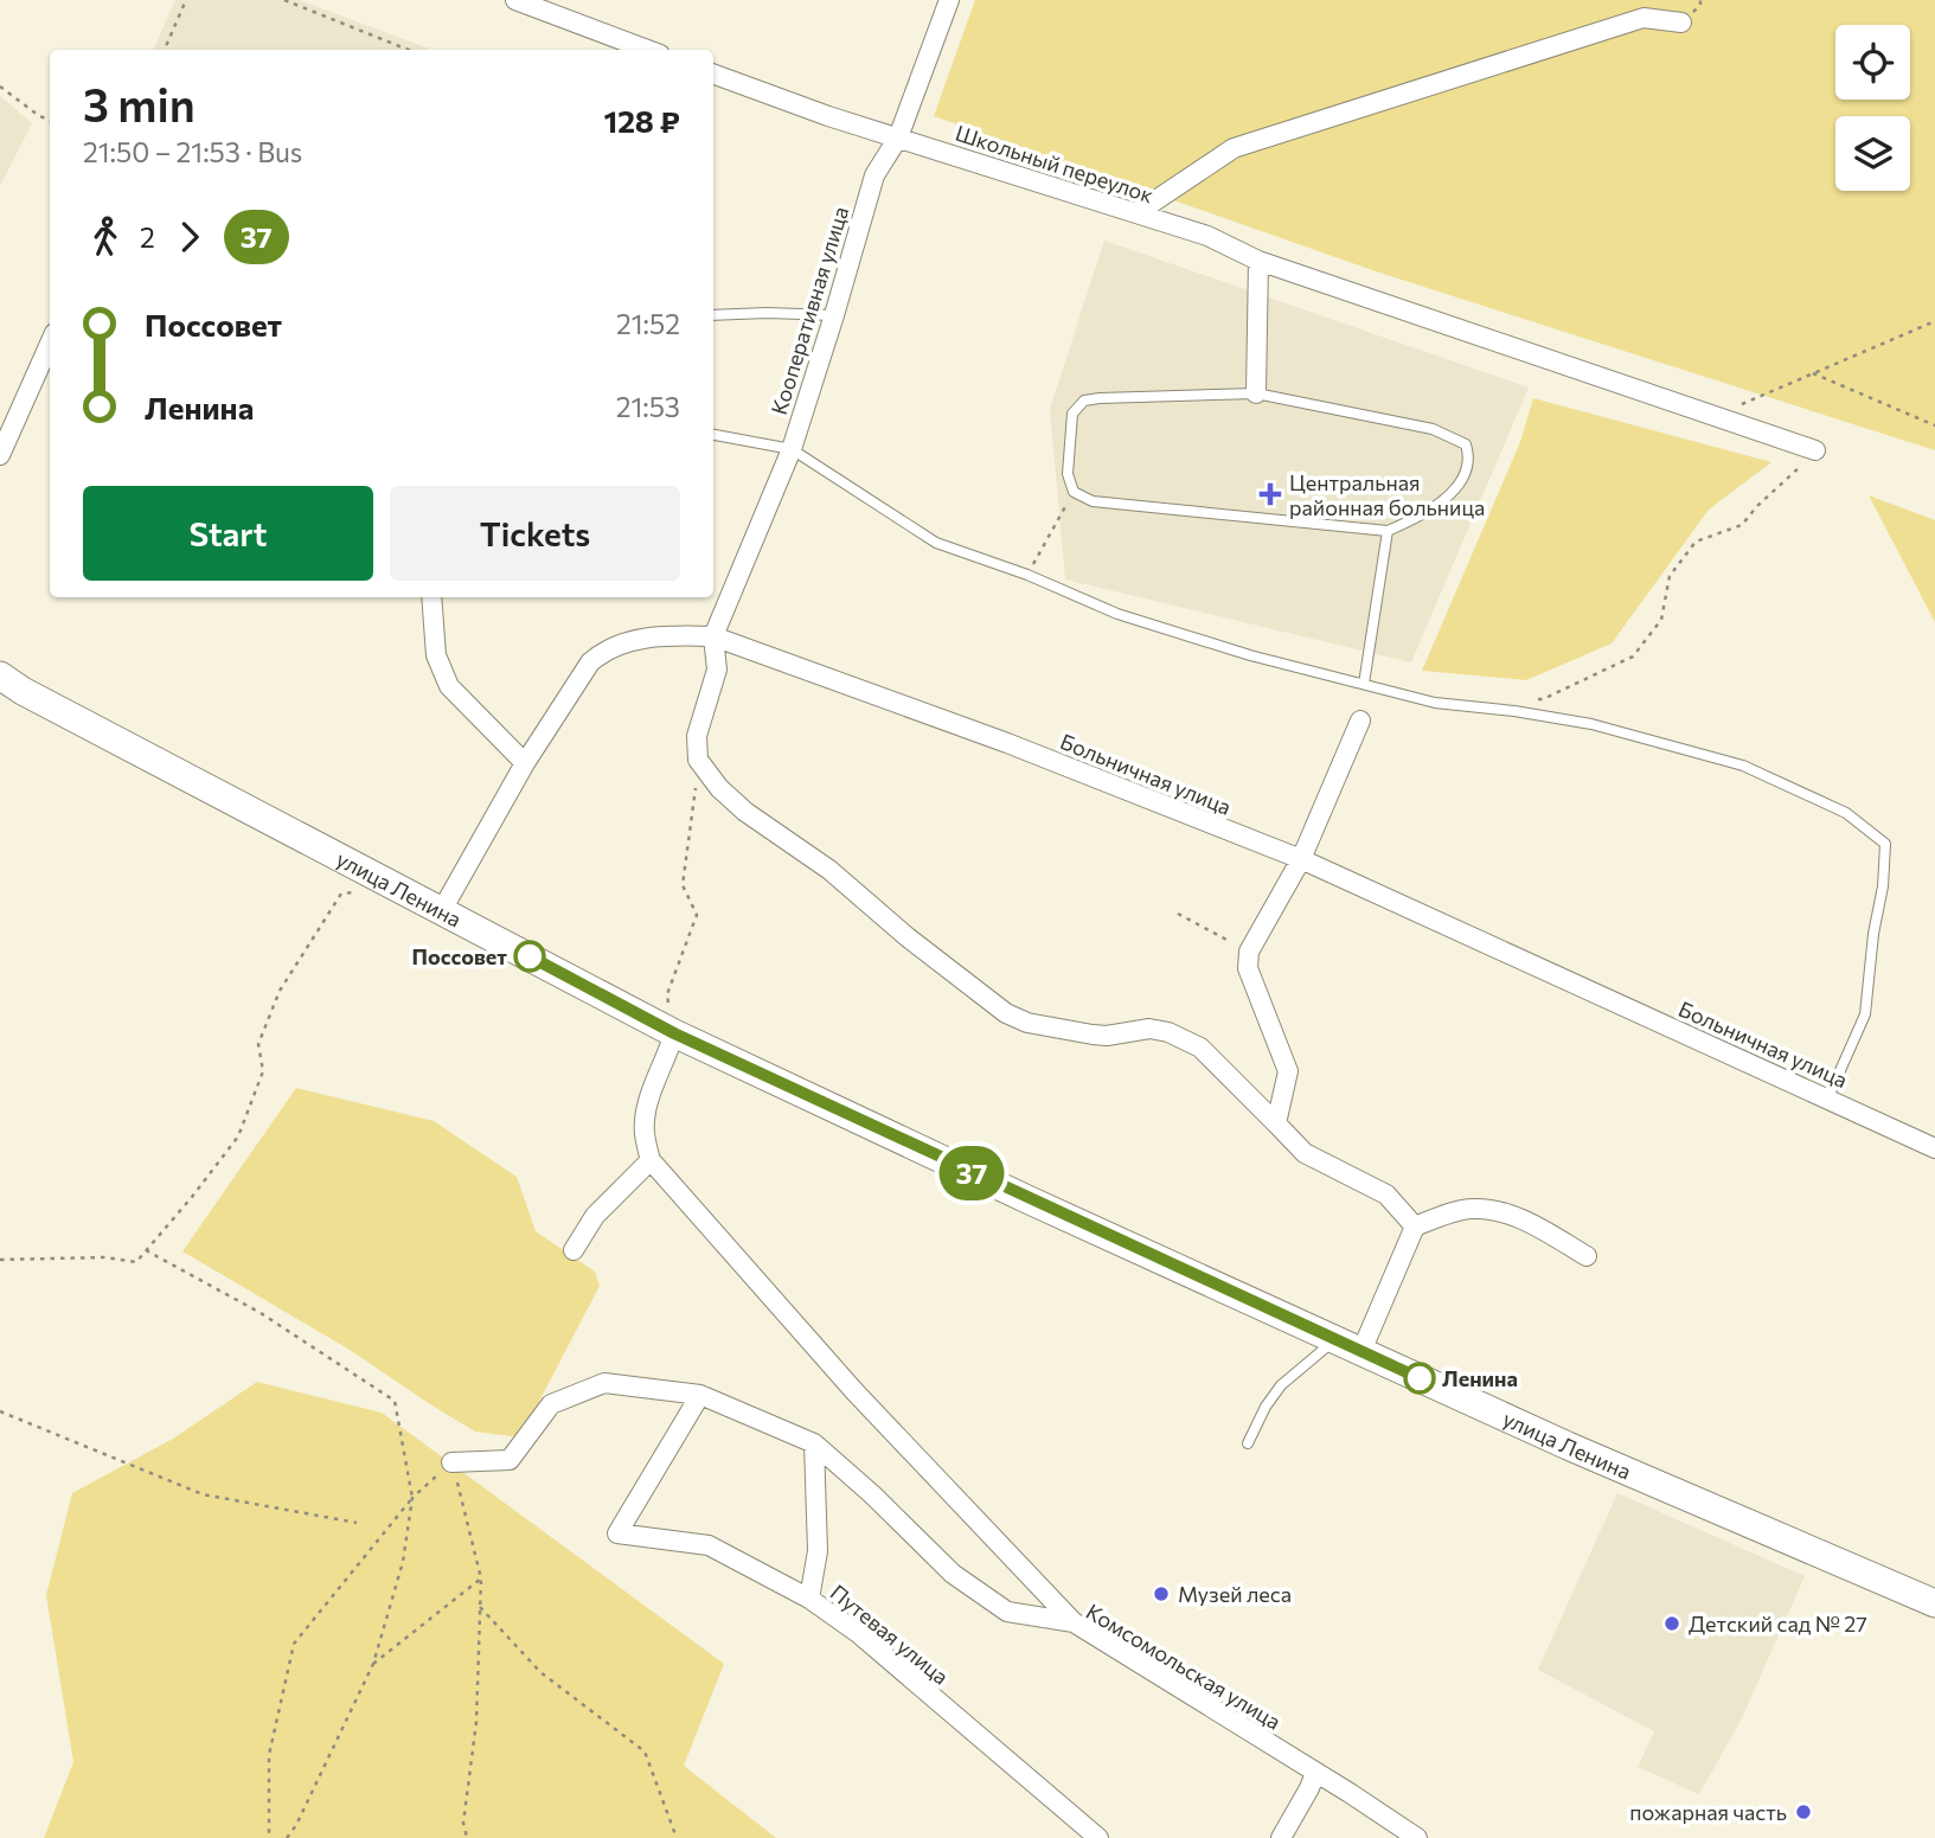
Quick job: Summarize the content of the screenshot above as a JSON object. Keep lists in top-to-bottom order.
{
  "streets": {
    "street": [
      "Школьный переулок",
      "Кооперативная улица",
      "Больничная улица",
      "улица Ленина",
      "Путевая улица",
      "Комсомольская улица"
    ]
  },
  "crossings": [
    ["Школьный переулок", "Кооперативная улица"],
    ["Кооперативная улица", "Больничная улица"],
    ["Больничная улица", "улица Ленина"],
    ["Путевая улица", "Комсомольская улица"]
  ],
  "places": {
    "health": ["Центральная районная больница"],
    "other": [
      "Поссовет",
      "Ленина",
      "Музей леса",
      "Детский сад № 27",
      "пожарная часть"
    ]
  },
  "lines": ["bus line 37"],
  "page": {
    "on_map": "37",
    "heading": ["3 min", "21:50 – 21:53 · Bus", "128 ₽"],
    "legs": ["2", "37"],
    "list": [
      {
        "name": "Поссовет",
        "value": "21:52"
      },
      {
        "name": "Ленина",
        "value": "21:53"
      }
    ],
    "buttons": ["Start", "Tickets"]
  }
}
